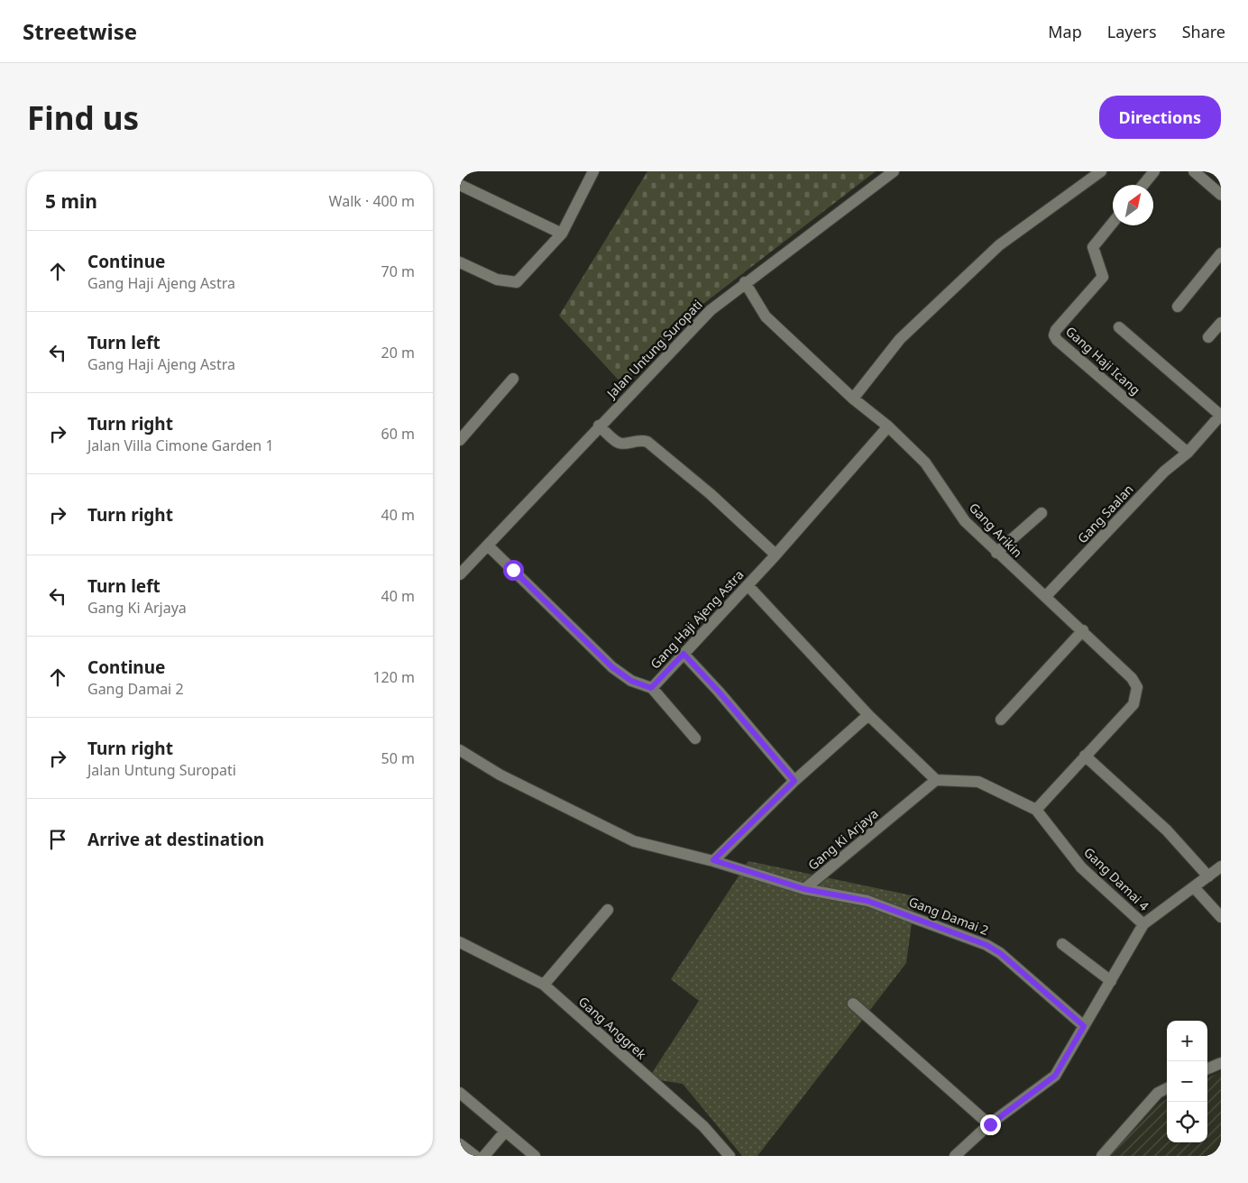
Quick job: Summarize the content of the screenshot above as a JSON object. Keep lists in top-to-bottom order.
{
  "streets": {
    "street": [
      "Jalan Untung Suropati",
      "Gang Haji Icang",
      "Gang Saalan",
      "Gang Arikin",
      "Gang Haji Ajeng Astra",
      "Gang Ki Arjaya",
      "Gang Damai 4",
      "Gang Damai 2",
      "Gang Anggrek"
    ]
  },
  "crossings": [
    ["Jalan Untung Suropati", "Gang Arikin"],
    ["Jalan Untung Suropati", "Gang Haji Ajeng Astra"],
    ["Gang Haji Icang", "Gang Saalan"],
    ["Gang Saalan", "Gang Arikin"],
    ["Gang Arikin", "Gang Haji Ajeng Astra"],
    ["Gang Arikin", "Gang Damai 4"],
    ["Gang Ki Arjaya", "Gang Damai 4"],
    ["Gang Ki Arjaya", "Gang Damai 2"]
  ],
  "north": "top right",
  "page": {
    "header": "Streetwise",
    "nav": ["Map", "Layers", "Share"],
    "buttons": "Directions",
    "title": "Find us",
    "heading": ["5 min", "Walk · 400 m"],
    "list": [
      ["Continue", "Gang Haji Ajeng Astra", "70 m"],
      ["Turn left", "Gang Haji Ajeng Astra", "20 m"],
      ["Turn right", "Jalan Villa Cimone Garden 1", "60 m"],
      ["Turn right", "40 m"],
      ["Turn left", "Gang Ki Arjaya", "40 m"],
      ["Continue", "Gang Damai 2", "120 m"],
      ["Turn right", "Jalan Untung Suropati", "50 m"],
      "Arrive at destination"
    ],
    "map_buttons": ["+", "−"]
  }
}
